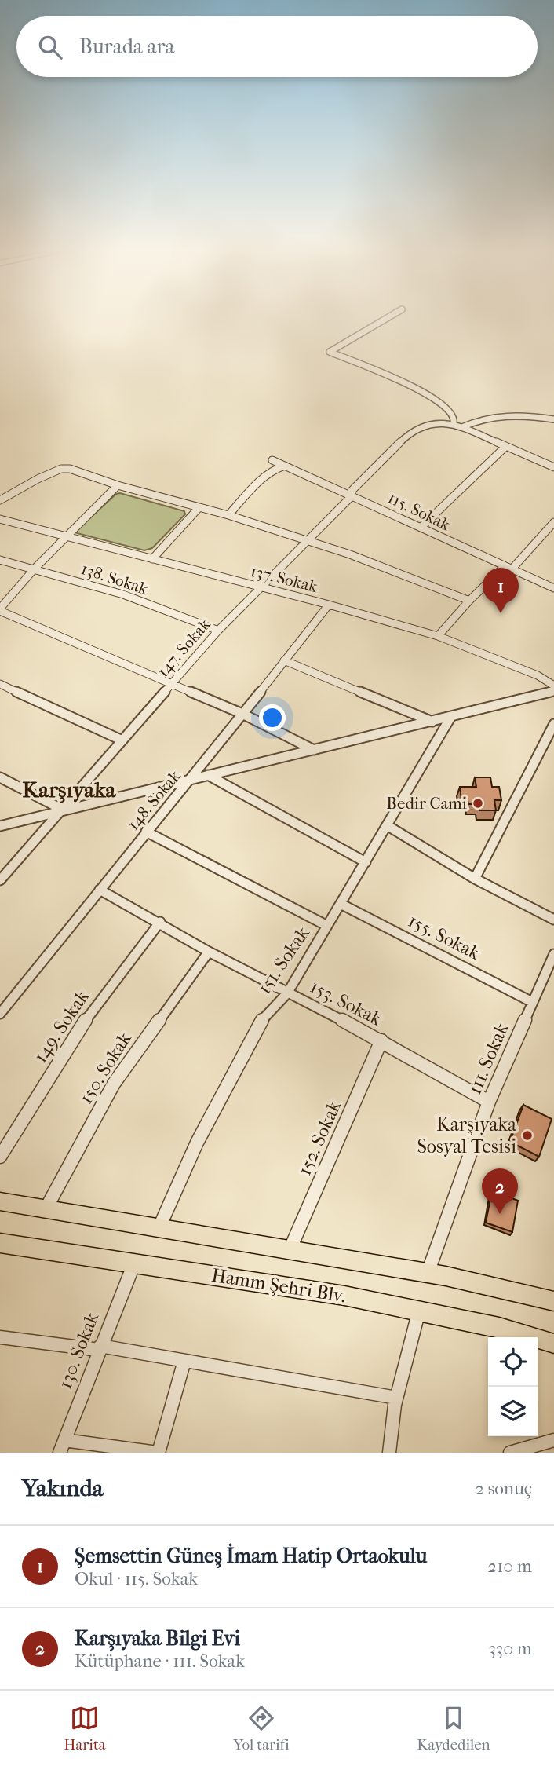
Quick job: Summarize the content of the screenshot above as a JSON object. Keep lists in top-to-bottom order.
{
  "streets": {
    "main road": ["Hamm Şehri Blv."],
    "street": [
      "115. Sokak",
      "138. Sokak",
      "137. Sokak",
      "147. Sokak",
      "148. Sokak",
      "155. Sokak",
      "151. Sokak",
      "153. Sokak",
      "149. Sokak",
      "111. Sokak",
      "150. Sokak",
      "152. Sokak",
      "130. Sokak"
    ]
  },
  "crossings": [
    ["115. Sokak", "147. Sokak"],
    ["138. Sokak", "147. Sokak"],
    ["137. Sokak", "147. Sokak"],
    ["137. Sokak", "148. Sokak"],
    ["148. Sokak", "153. Sokak"],
    ["155. Sokak", "151. Sokak"],
    ["155. Sokak", "111. Sokak"],
    ["151. Sokak", "153. Sokak"],
    ["153. Sokak", "149. Sokak"],
    ["153. Sokak", "111. Sokak"],
    ["153. Sokak", "150. Sokak"],
    ["153. Sokak", "152. Sokak"],
    ["Hamm Şehri Blv.", "130. Sokak"]
  ],
  "districts": ["Karşıyaka"],
  "places": ["Bedir Cami", "Karşıyaka Sosyal Tesisi"],
  "page": {
    "search": "Burada ara",
    "pins": ["1", "2"],
    "heading": ["Yakında", "2 sonuç"],
    "list": [
      {
        "mark": "1",
        "name": "Şemsettin Güneş İmam Hatip Ortaokulu",
        "note": "Okul · 115. Sokak",
        "value": "210 m"
      },
      {
        "mark": "2",
        "name": "Karşıyaka Bilgi Evi",
        "note": "Kütüphane · 111. Sokak",
        "value": "330 m"
      }
    ],
    "nav": ["Harita", "Yol tarifi", "Kaydedilen"]
  }
}
